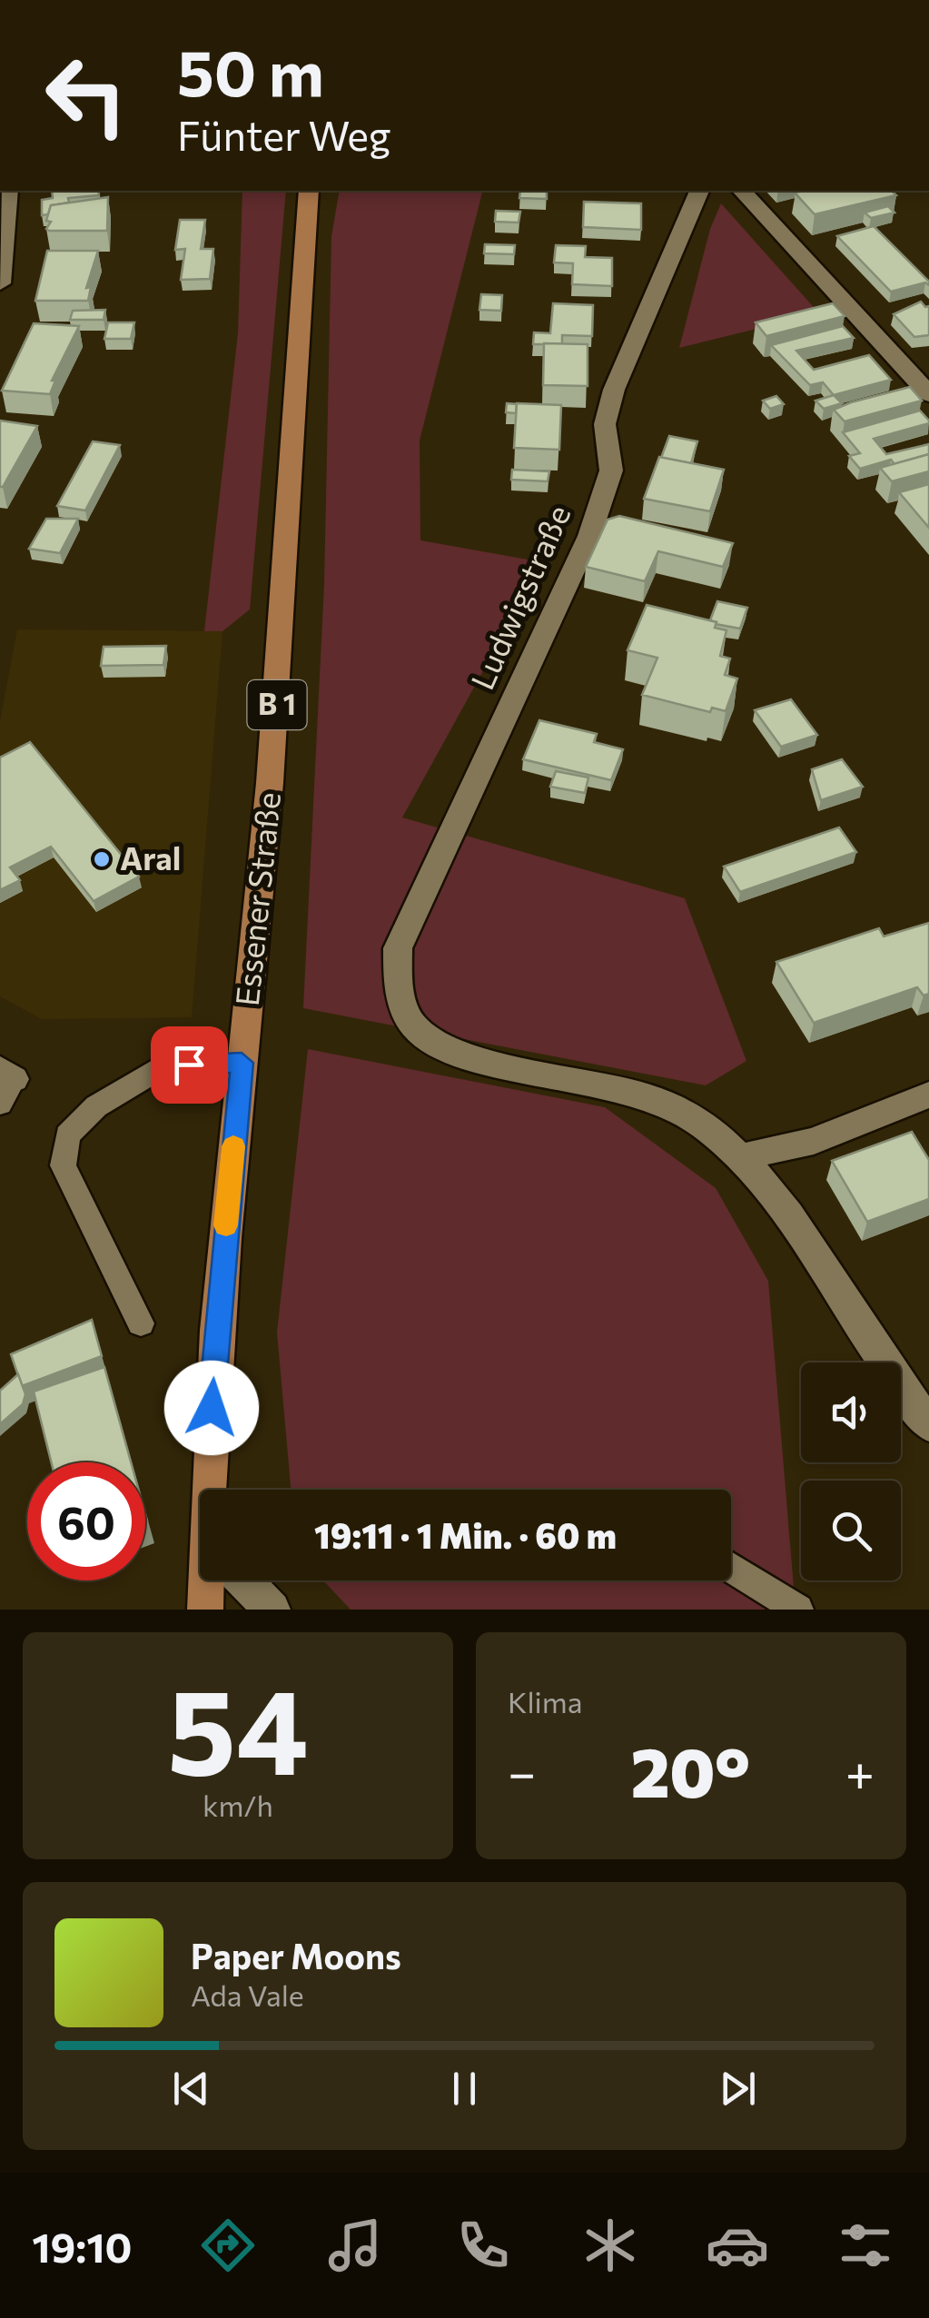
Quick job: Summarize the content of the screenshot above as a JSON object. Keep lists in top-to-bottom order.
{
  "streets": {
    "main road": ["B 1", "Essener Straße"],
    "street": ["Ludwigstraße"]
  },
  "places": ["Aral"],
  "page": {
    "turn": ["50 m", "Fünter Weg"],
    "limit": "60",
    "trip": "19:11 · 1 Min. · 60 m",
    "tile": [
      ["54", "km/h"],
      "Klima"
    ],
    "heat": ["−", "20°", "+"],
    "song": ["Paper Moons", "Ada Vale"],
    "tabs": "19:10"
  }
}
